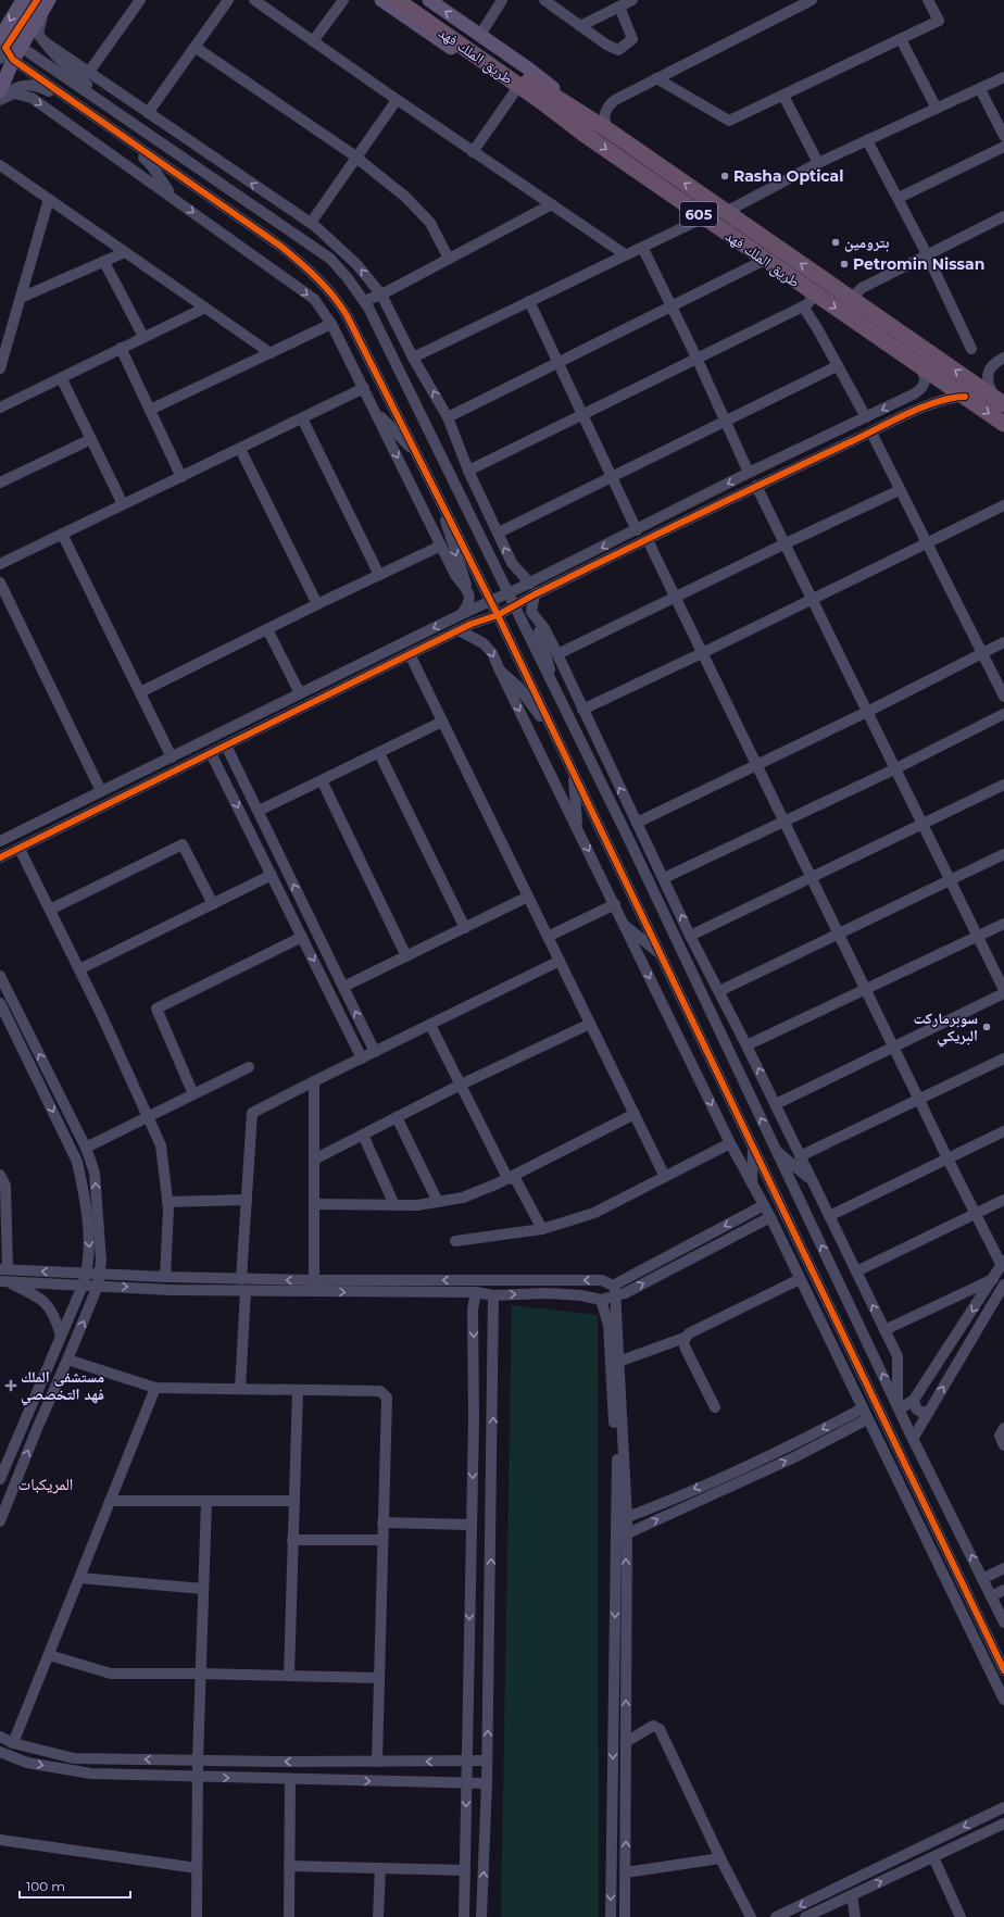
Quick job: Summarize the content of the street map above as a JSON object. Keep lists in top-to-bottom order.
{
  "streets": {
    "highway": ["طريق الملك فهد", "605"]
  },
  "districts": ["المريكبات"],
  "places": {
    "other": [
      "Rasha Optical",
      "بترومين",
      "Petromin Nissan",
      "سوبرماركت البريكي"
    ],
    "health": ["مستشفى الملك فهد التخصصي"]
  },
  "scale_bar": "100 m"
}
